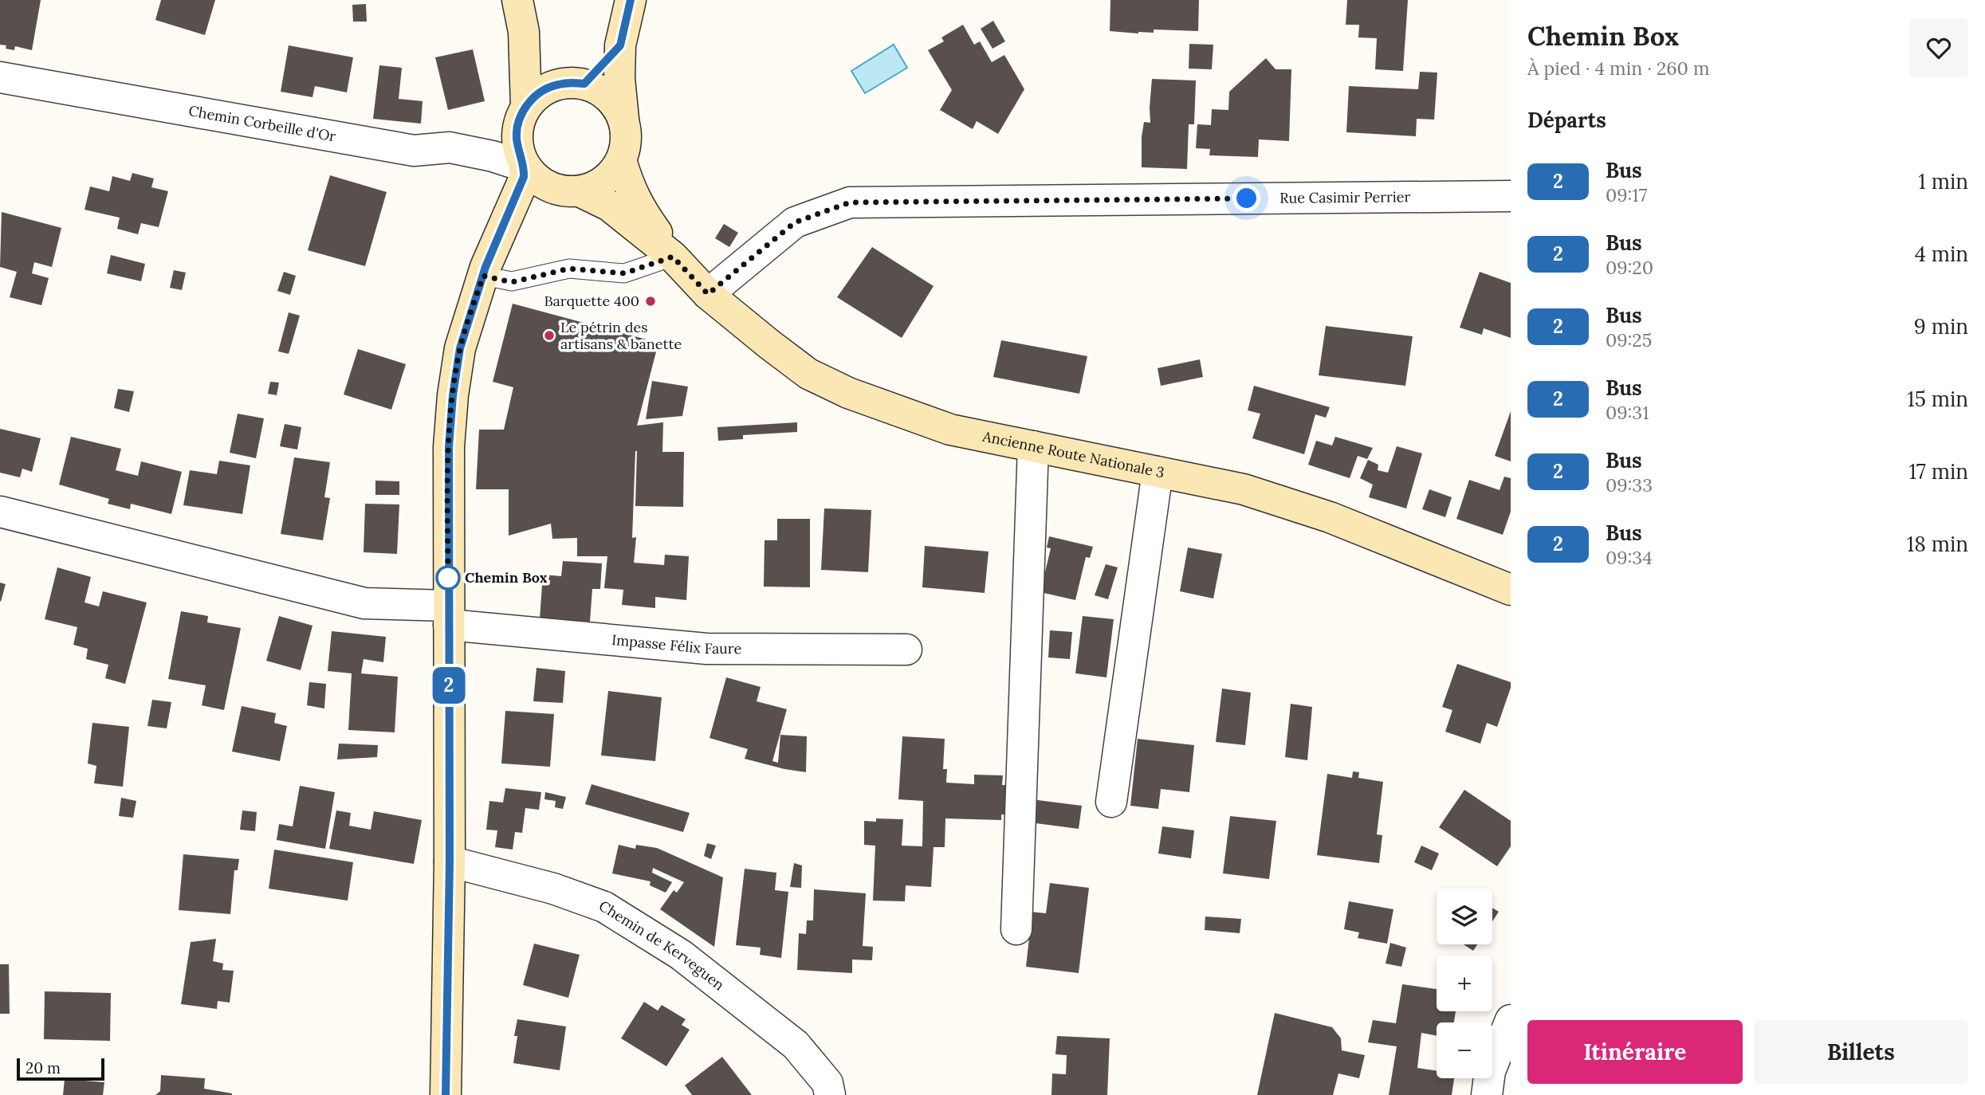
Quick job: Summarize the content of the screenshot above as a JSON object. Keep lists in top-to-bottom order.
{
  "streets": {
    "main road": ["Ancienne Route Nationale 3"],
    "street": [
      "Chemin Corbeille d'Or",
      "Rue Casimir Perrier",
      "Impasse Félix Faure",
      "Chemin de Kerveguen"
    ]
  },
  "crossings": [
    ["Chemin Corbeille d'Or", "Ancienne Route Nationale 3"],
    ["Rue Casimir Perrier", "Ancienne Route Nationale 3"]
  ],
  "places": ["Barquette 400", "Le pétrin des artisans & banette", "Chemin Box"],
  "lines": ["bus line 2"],
  "scale_bar": "20 m",
  "page": {
    "on_map": "2",
    "heading": [
      ["Chemin Box", "À pied · 4 min · 260 m"],
      "Départs"
    ],
    "list": [
      {
        "mark": "2",
        "name": "Bus",
        "note": "09:17",
        "value": "1 min"
      },
      {
        "mark": "2",
        "name": "Bus",
        "note": "09:20",
        "value": "4 min"
      },
      {
        "mark": "2",
        "name": "Bus",
        "note": "09:25",
        "value": "9 min"
      },
      {
        "mark": "2",
        "name": "Bus",
        "note": "09:31",
        "value": "15 min"
      },
      {
        "mark": "2",
        "name": "Bus",
        "note": "09:33",
        "value": "17 min"
      },
      {
        "mark": "2",
        "name": "Bus",
        "note": "09:34",
        "value": "18 min"
      }
    ],
    "map_buttons": ["+", "−"],
    "buttons": ["Itinéraire", "Billets"],
    "scale": "20 m"
  }
}
